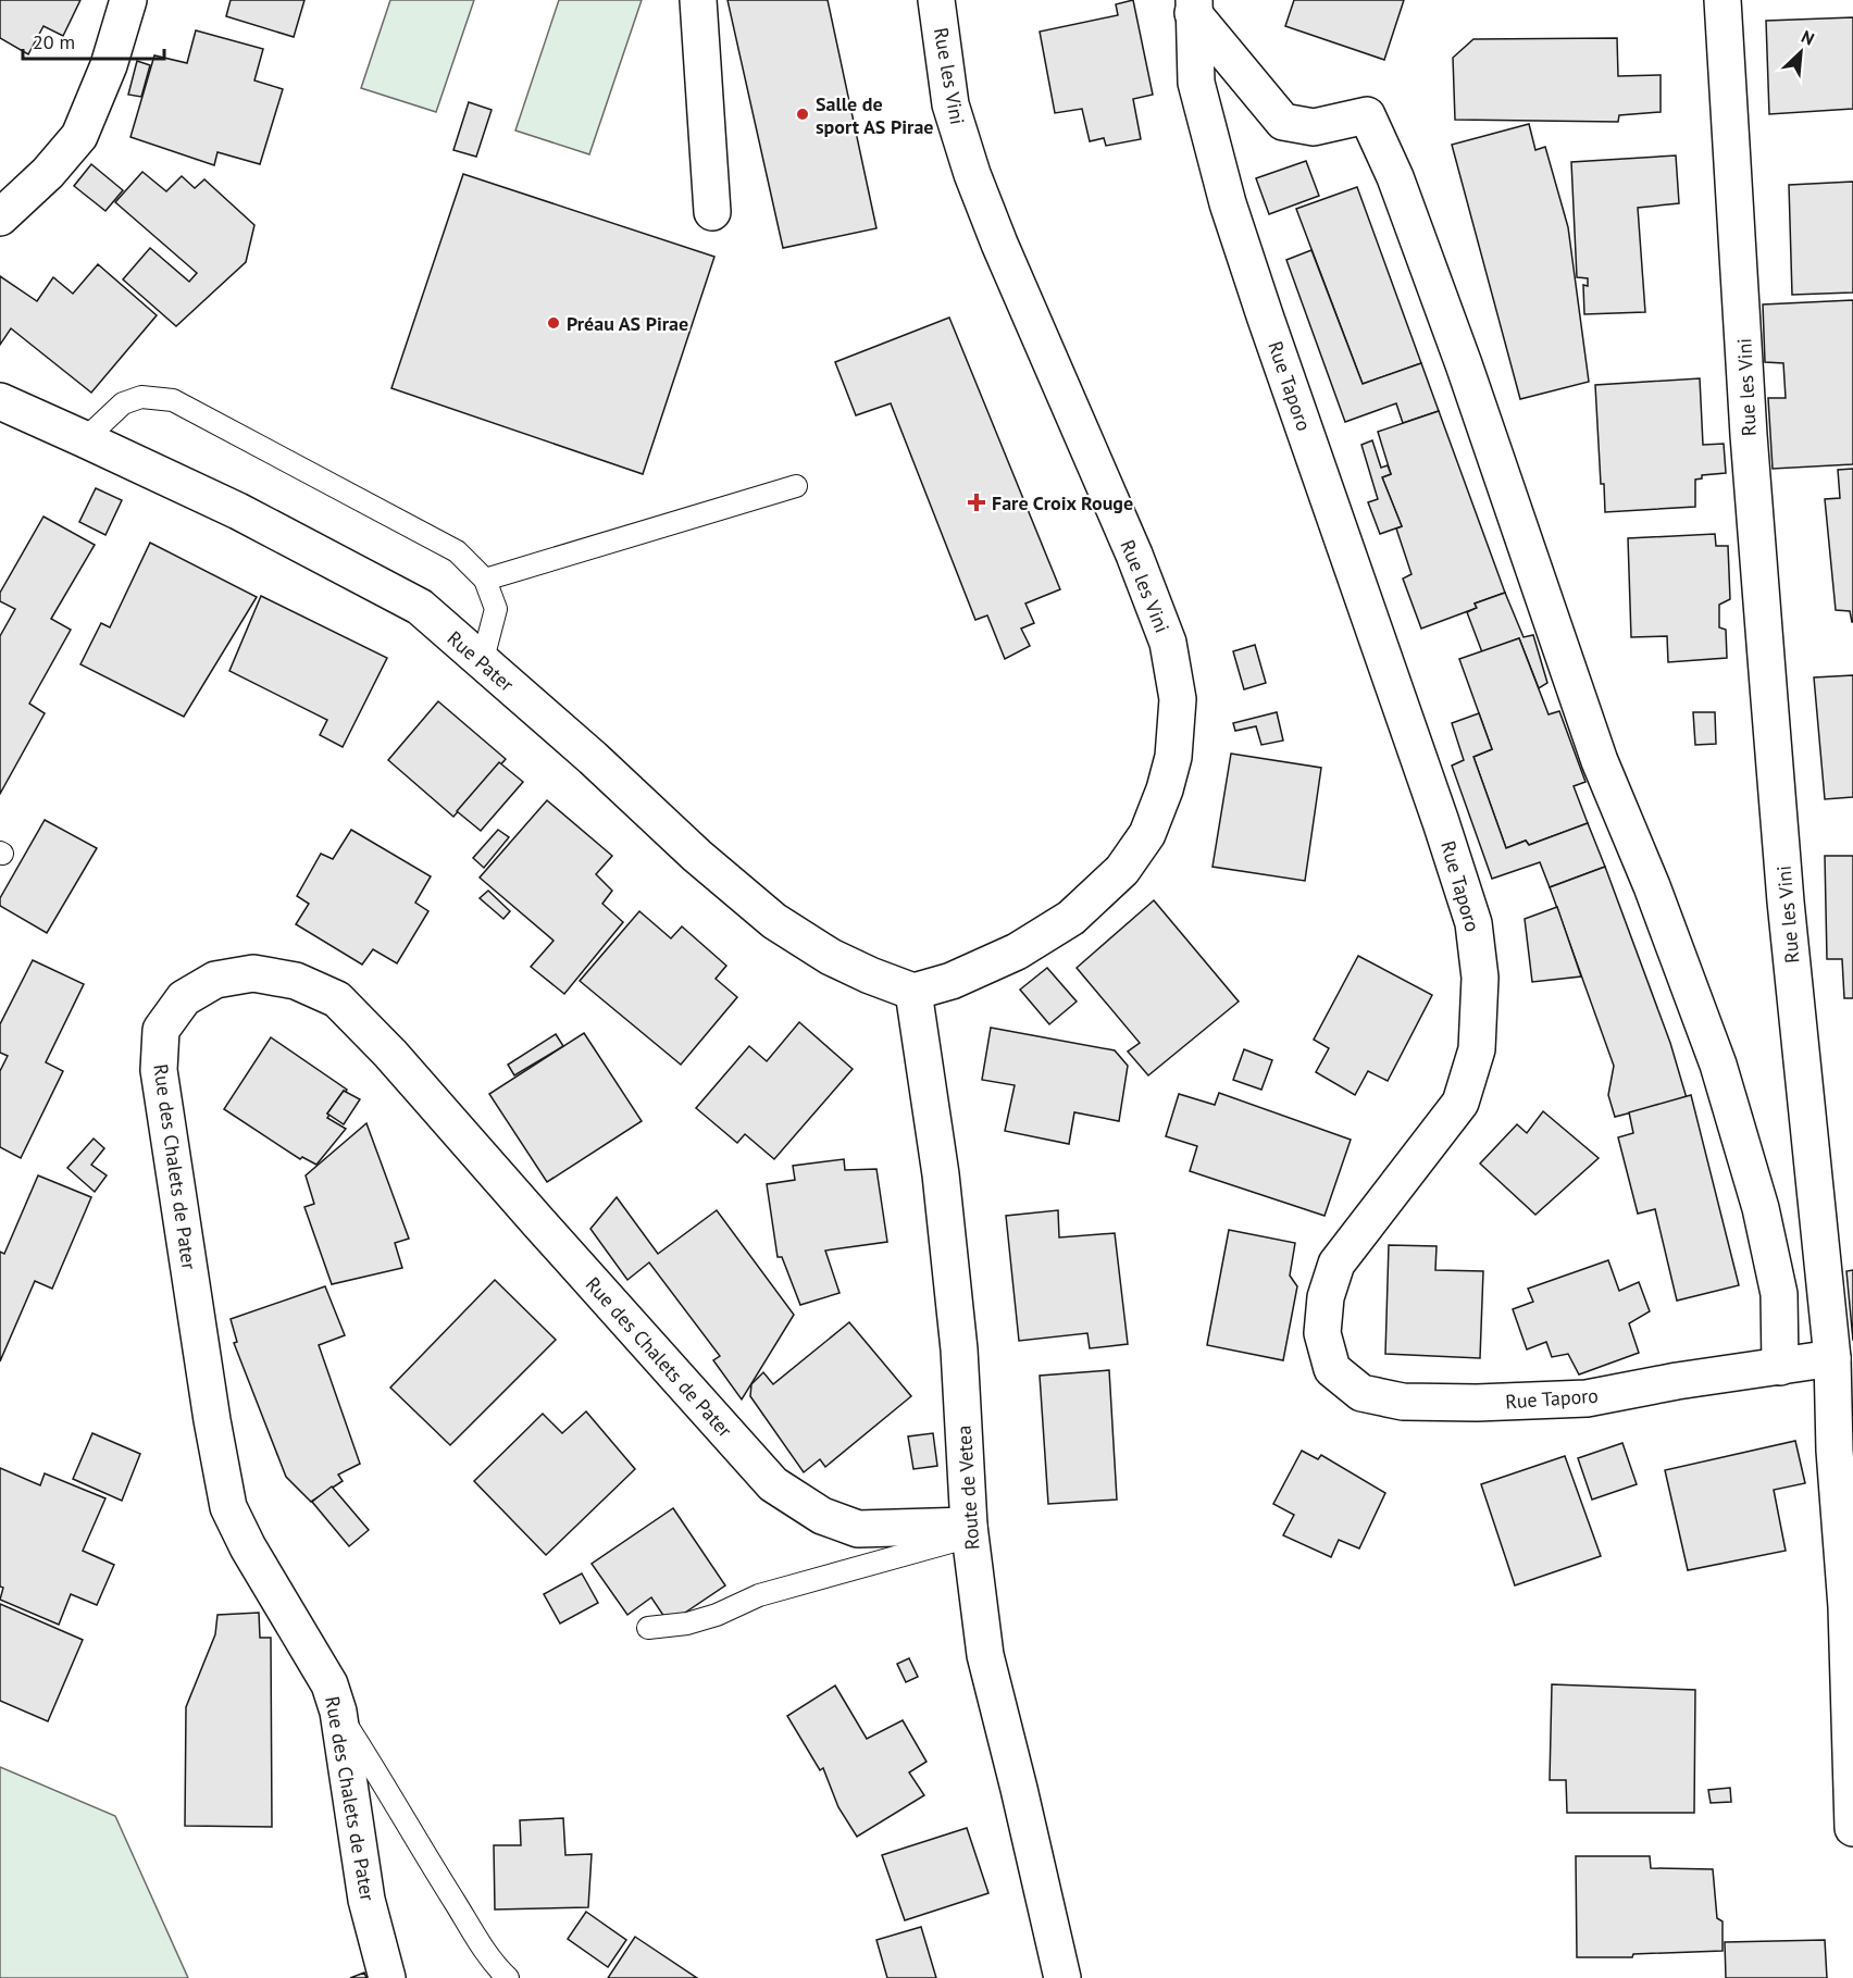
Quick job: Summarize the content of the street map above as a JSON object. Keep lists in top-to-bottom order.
{
  "streets": {
    "street": [
      "Rue les Vini",
      "Rue Taporo",
      "Rue Pater",
      "Rue des Chalets de Pater",
      "Route de Vetea"
    ]
  },
  "crossings": [
    ["Rue les Vini", "Rue Taporo"],
    ["Rue les Vini", "Rue Pater"],
    ["Rue les Vini", "Route de Vetea"],
    ["Rue Pater", "Route de Vetea"],
    ["Rue des Chalets de Pater", "Route de Vetea"]
  ],
  "places": {
    "other": ["Salle de sport AS Pirae", "Préau AS Pirae"],
    "health": ["Fare Croix Rouge"]
  },
  "scale_bar": "20 m",
  "north": "top right"
}
